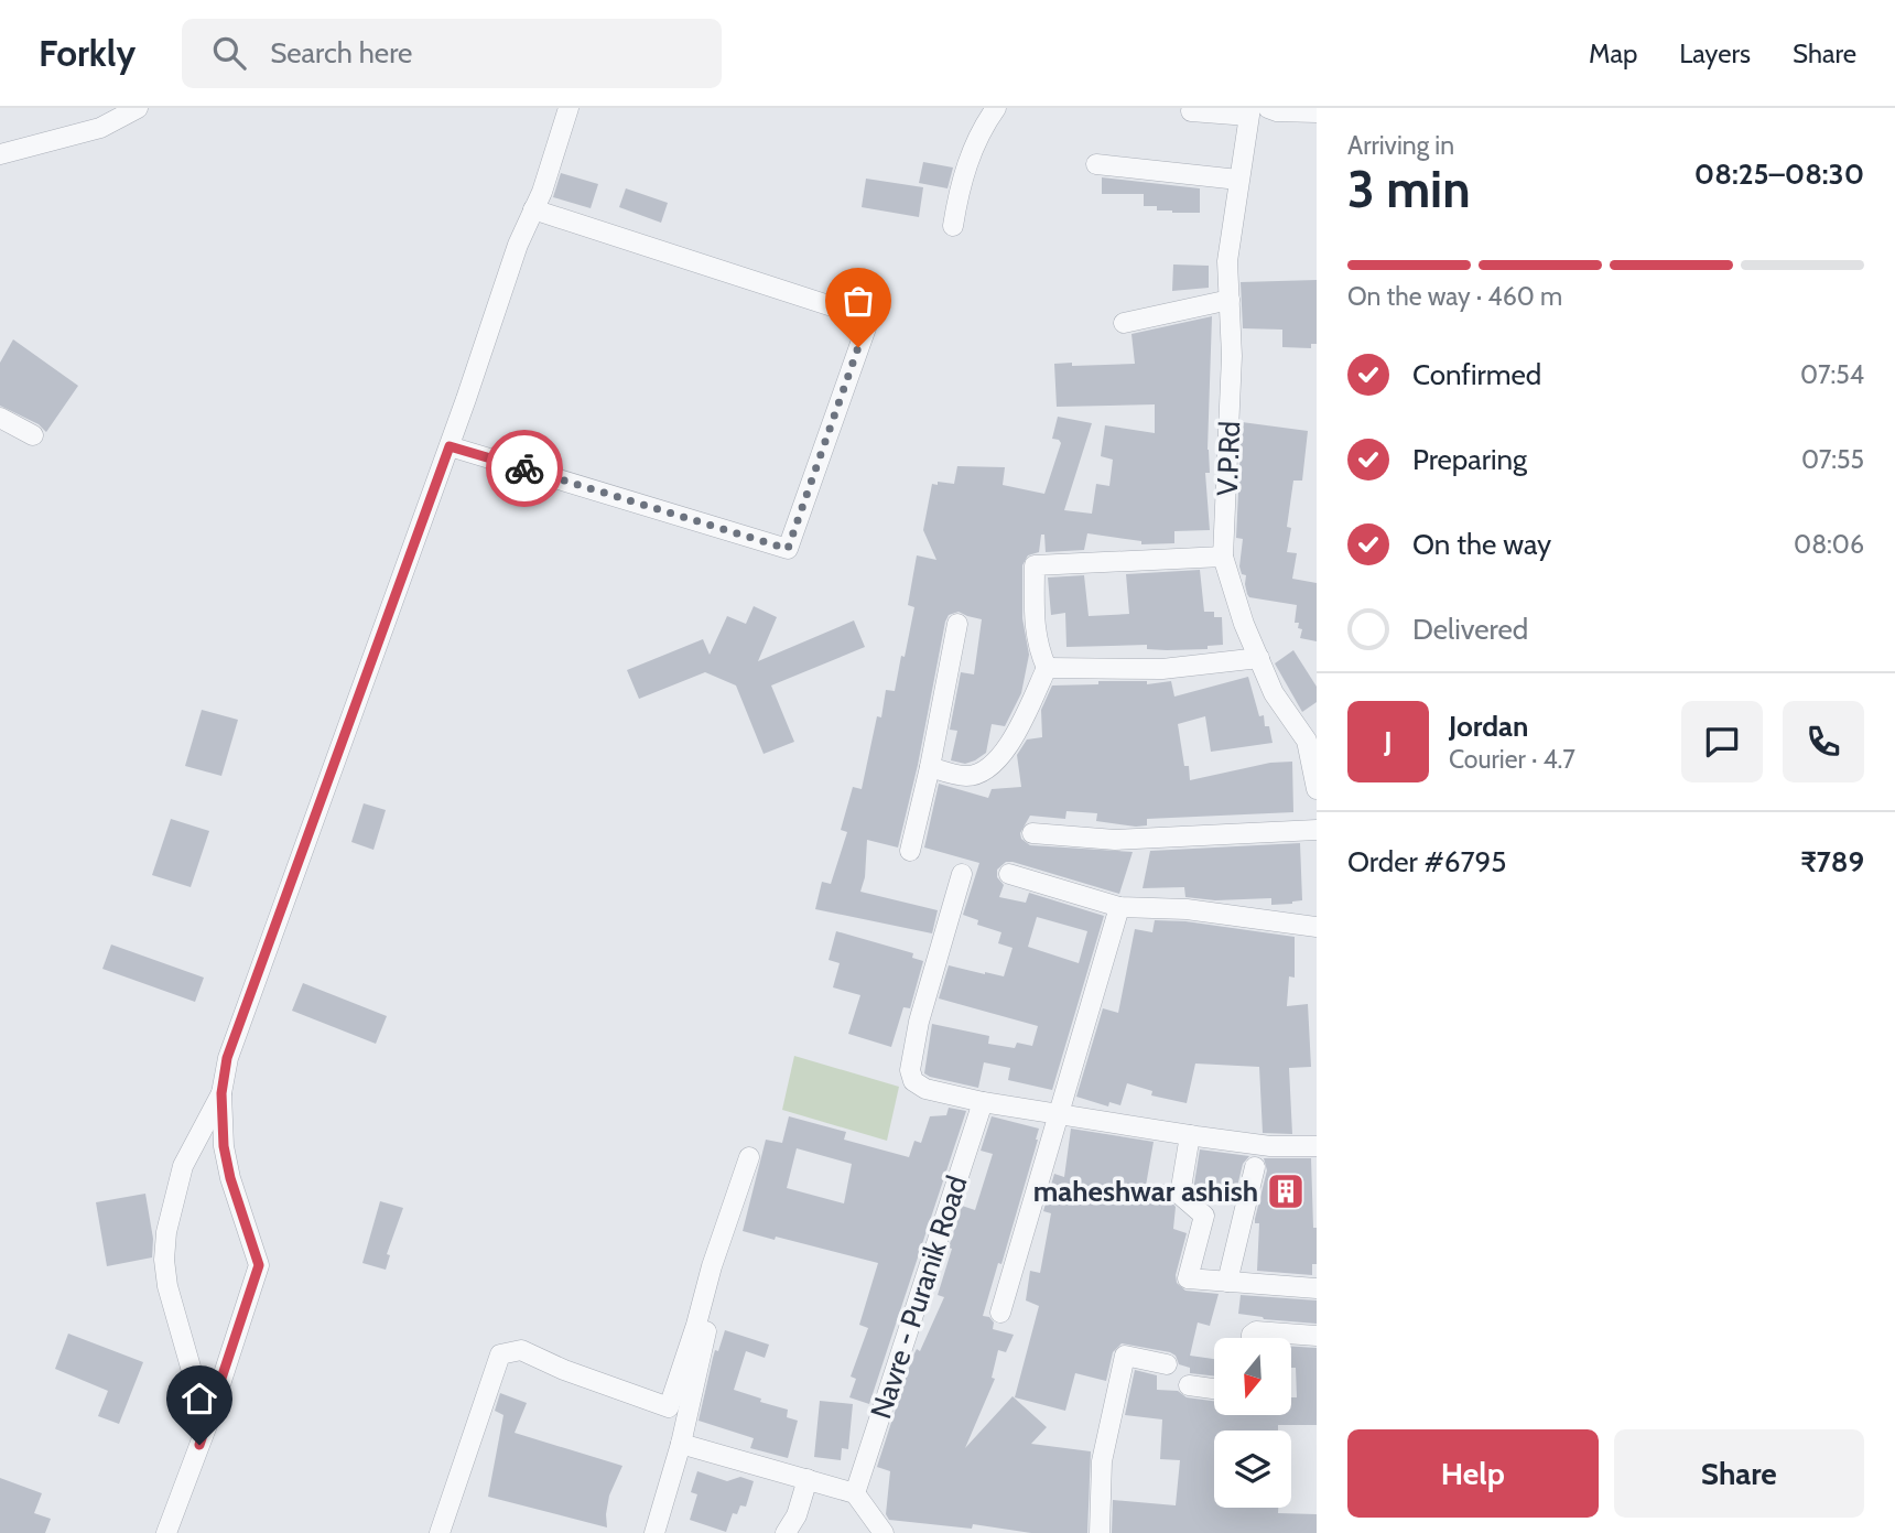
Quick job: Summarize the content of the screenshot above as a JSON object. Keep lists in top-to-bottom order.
{
  "streets": {
    "street": ["V.P.Rd", "Navre - Puranik Road"]
  },
  "places": {
    "building": ["maheshwar ashish"]
  },
  "north": "bottom",
  "page": {
    "header": "Forkly",
    "search": "Search here",
    "nav": ["Map", "Layers", "Share"],
    "heading": ["3 min", "Arriving in", "08:25–08:30"],
    "panel": [
      "Jordan",
      "Courier · 4.7",
      "Order #6795",
      "₹789"
    ],
    "bar": "On the way · 460 m",
    "list": [
      ["Confirmed", "07:54"],
      ["Preparing", "07:55"],
      ["On the way", "08:06"],
      "Delivered"
    ],
    "round": "J",
    "buttons": ["Help", "Share"]
  }
}
